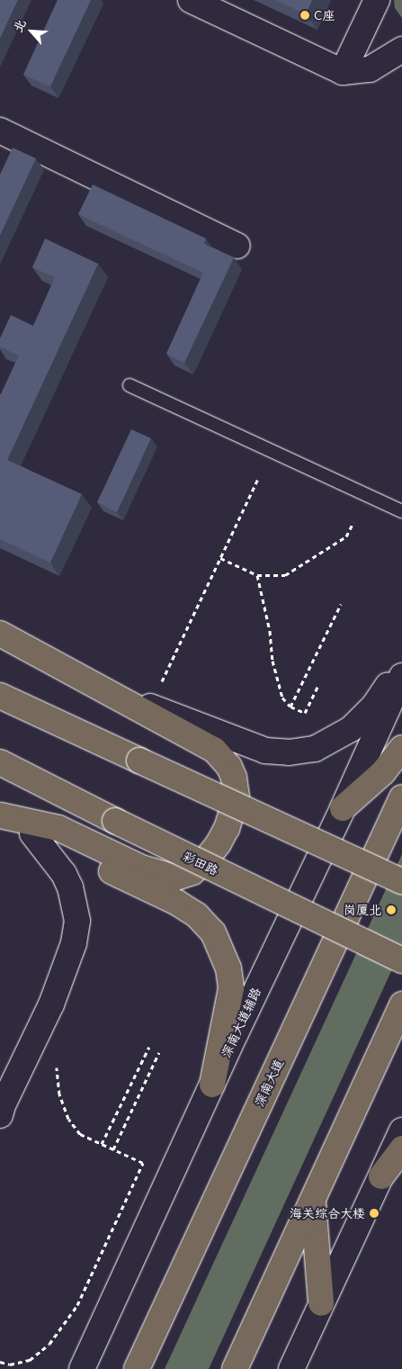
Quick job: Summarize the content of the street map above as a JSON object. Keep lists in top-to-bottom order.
{
  "streets": {
    "main road": ["彩田路", "深南大道辅路", "深南大道"]
  },
  "places": ["C座", "岗厦北", "海关综合大楼"],
  "north": "top left"
}
